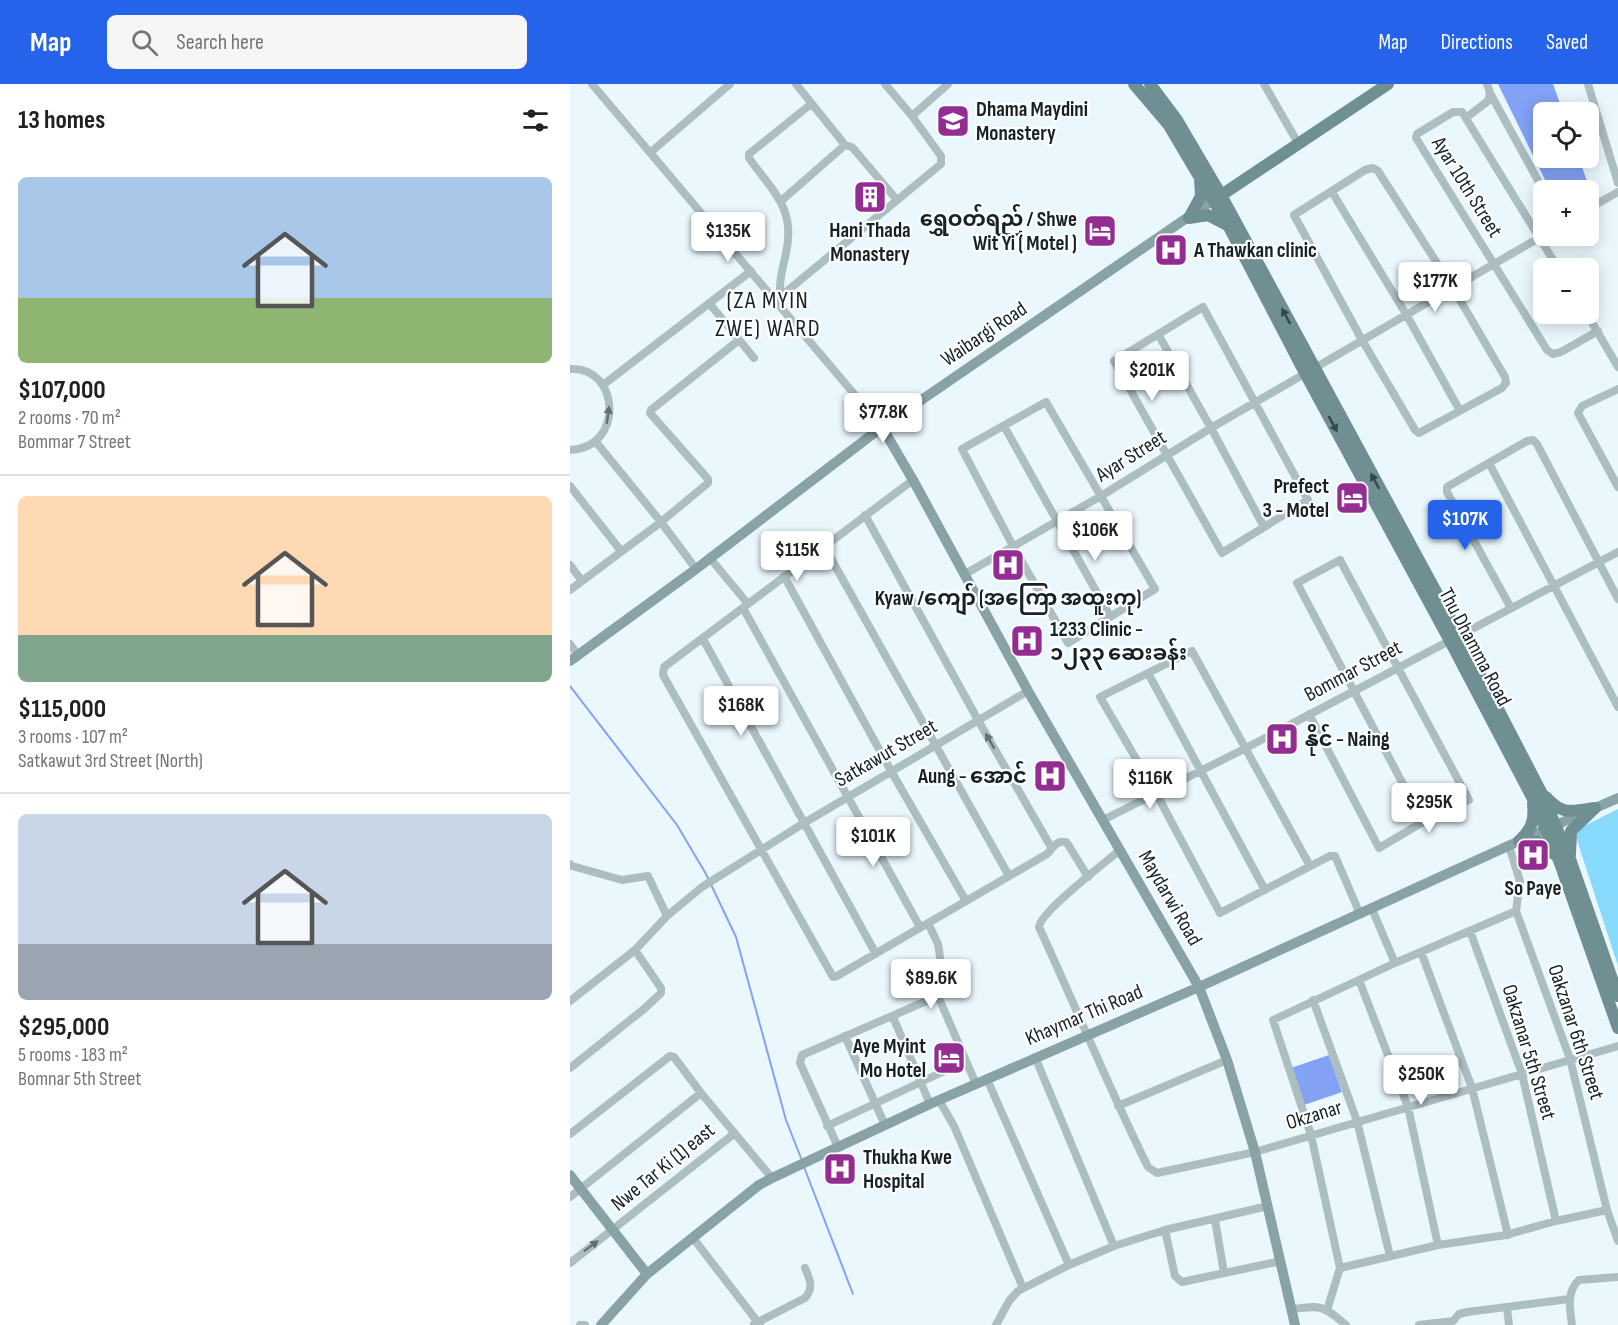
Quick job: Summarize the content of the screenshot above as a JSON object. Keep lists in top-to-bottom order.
{
  "streets": {
    "main road": ["Thu Dhamma Road"],
    "street": [
      "Ayar 10th Street",
      "Waibargi Road",
      "Ayar Street",
      "Bommar Street",
      "Satkawut Street",
      "Maydarwi Road",
      "Khaymar Thi Road",
      "Oakzanar 6th Street",
      "Oakzanar 5th Street",
      "Okzanar",
      "Nwe Tar Ki (1) east"
    ]
  },
  "crossings": [
    ["Ayar 10th Street", "Ayar Street"],
    ["Waibargi Road", "Thu Dhamma Road"],
    ["Waibargi Road", "Maydarwi Road"],
    ["Ayar Street", "Thu Dhamma Road"],
    ["Ayar Street", "Maydarwi Road"],
    ["Thu Dhamma Road", "Bommar Street"],
    ["Thu Dhamma Road", "Khaymar Thi Road"],
    ["Bommar Street", "Maydarwi Road"],
    ["Satkawut Street", "Maydarwi Road"],
    ["Maydarwi Road", "Khaymar Thi Road"],
    ["Maydarwi Road", "Okzanar"],
    ["Oakzanar 6th Street", "Okzanar"],
    ["Oakzanar 5th Street", "Okzanar"]
  ],
  "districts": ["(ZA MYIN ZWE) WARD"],
  "places": {
    "school or university": ["Dhama Maydini Monastery"],
    "building": ["Hani Thada Monastery"],
    "hotel": ["ရွှေဝတ်ရည် / Shwe Wit Yi ( Motel )", "Prefect 3 - Motel", "Aye Myint Mo Hotel"],
    "hospital": [
      "A Thawkan clinic",
      "Kyaw /ကျော် (အကြော အထူးကု)",
      "1233 Clinic - ၁၂၃၃ ဆေးခန်း",
      "နိုင် - Naing",
      "Aung - အောင်",
      "So Paye",
      "Thukha Kwe Hospital"
    ]
  },
  "page": {
    "header": "Map",
    "search": "Search here",
    "nav": ["Map", "Directions", "Saved"],
    "heading": "13 homes",
    "map_buttons": ["+", "−"],
    "list": [
      {
        "name": "$107,000",
        "note": "2 rooms · 70 m² · Bommar 7 Street"
      },
      {
        "name": "$115,000",
        "note": "3 rooms · 107 m² · Satkawut 3rd Street (North)"
      },
      {
        "name": "$295,000",
        "note": "5 rooms · 183 m² · Bomnar 5th Street"
      }
    ],
    "price": [
      "$135K",
      "$177K",
      "$201K",
      "$77.8K",
      "$107K",
      "$106K",
      "$115K",
      "$168K",
      "$116K",
      "$295K",
      "$101K",
      "$89.6K",
      "$250K"
    ]
  }
}
